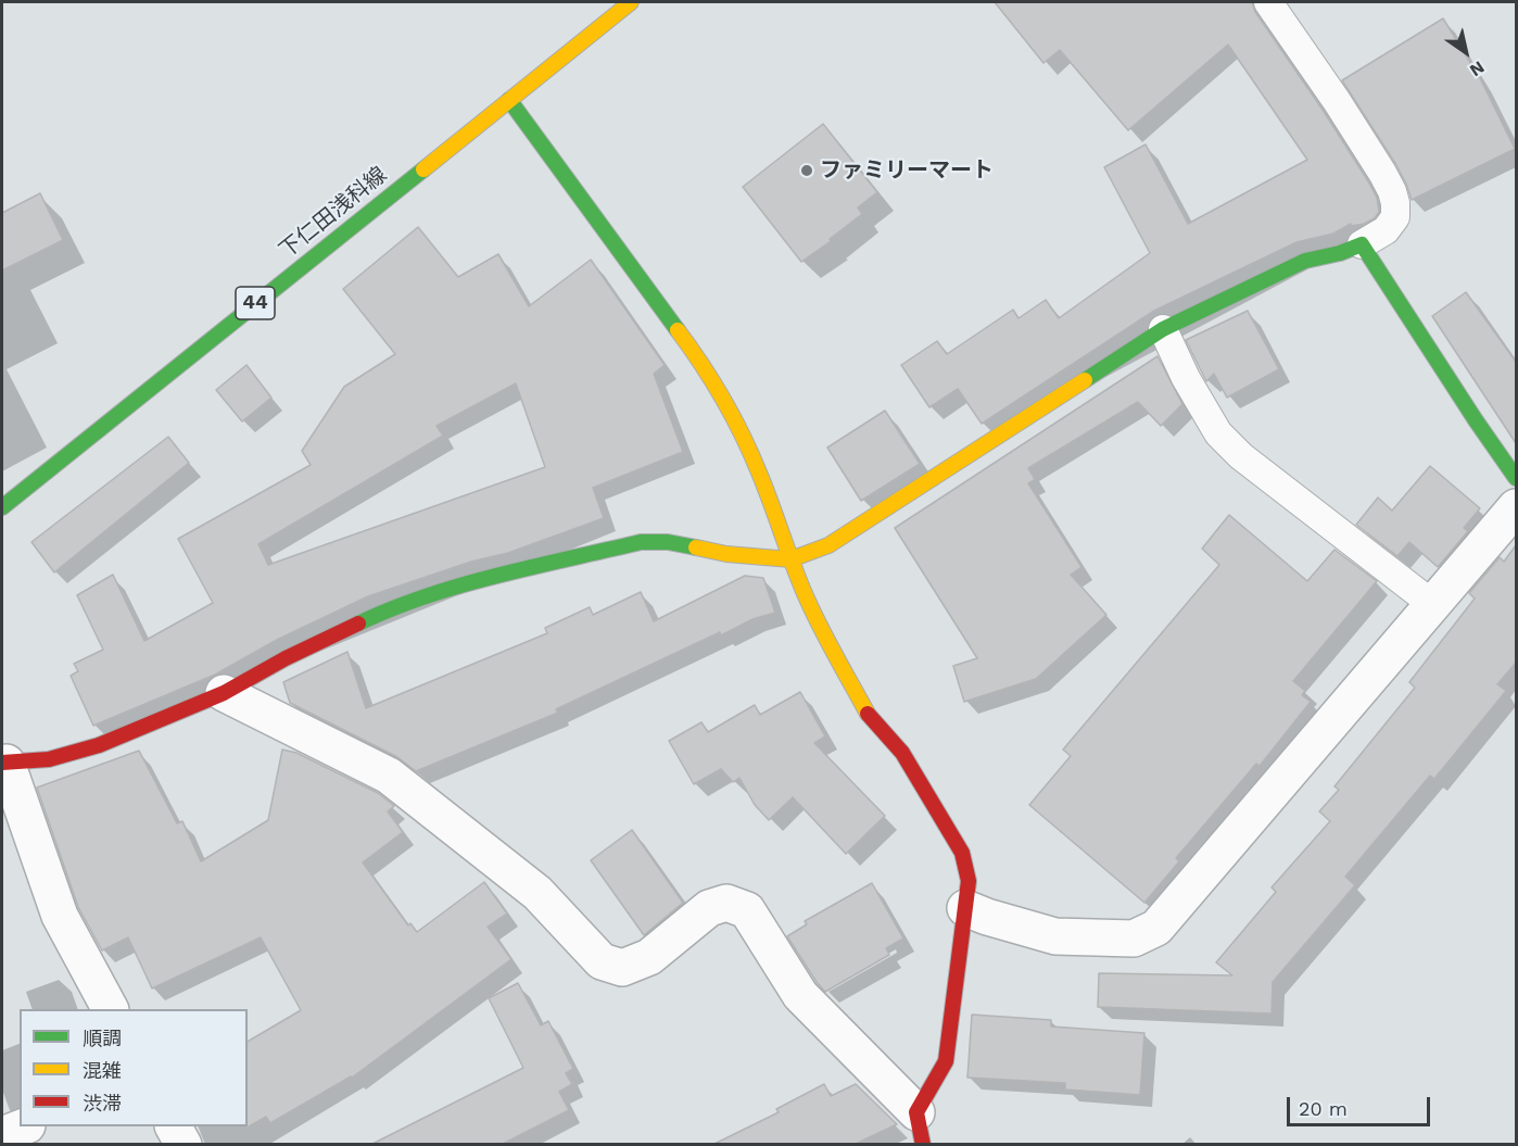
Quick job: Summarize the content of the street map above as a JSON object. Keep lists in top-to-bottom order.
{
  "streets": {
    "street": ["下仁田浅科線", "44"]
  },
  "places": ["ファミリーマート"],
  "legend": ["順調", "混雑", "渋滞"],
  "scale_bar": "20 m",
  "north": "bottom right"
}
